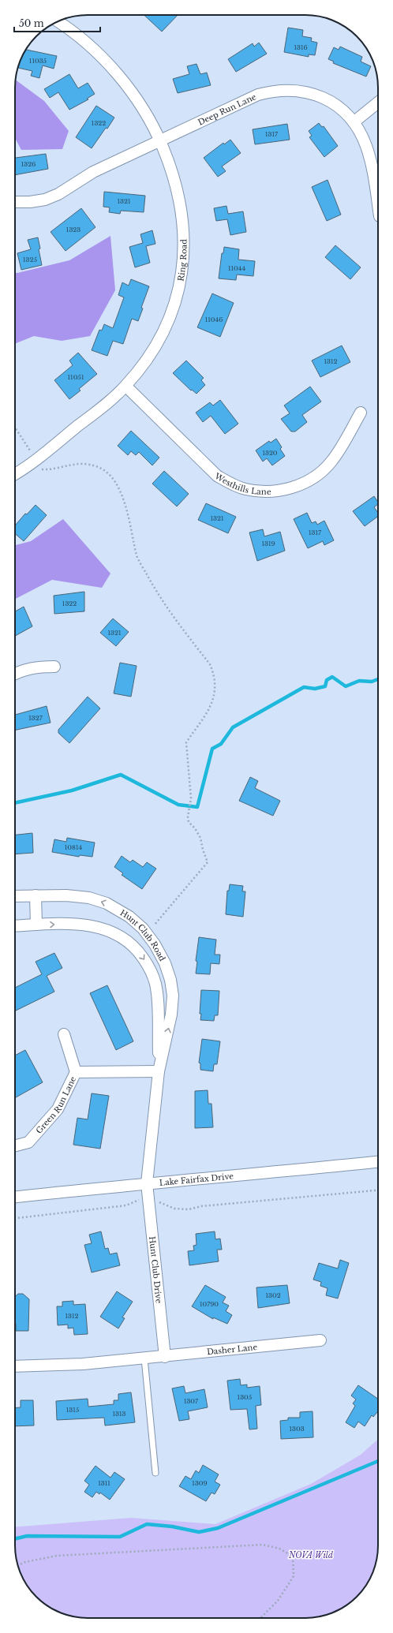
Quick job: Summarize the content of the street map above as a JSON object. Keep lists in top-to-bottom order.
{
  "streets": {
    "street": [
      "Deep Run Lane",
      "Ring Road",
      "Westhills Lane",
      "Hunt Club Road",
      "Green Run Lane",
      "Lake Fairfax Drive",
      "Hunt Club Drive",
      "Dasher Lane"
    ]
  },
  "crossings": [
    ["Deep Run Lane", "Ring Road"],
    ["Ring Road", "Westhills Lane"],
    ["Hunt Club Road", "Green Run Lane"],
    ["Hunt Club Road", "Lake Fairfax Drive"],
    ["Hunt Club Road", "Hunt Club Drive"],
    ["Lake Fairfax Drive", "Hunt Club Drive"],
    ["Hunt Club Drive", "Dasher Lane"]
  ],
  "parks": ["NOVA Wild"],
  "house_numbers": [
    "1316",
    "11035",
    "1322",
    "1317",
    "1326",
    "1321",
    "1323",
    "1325",
    "11044",
    "11046",
    "1312",
    "11051",
    "1320",
    "1321",
    "1317",
    "1319",
    "1322",
    "1321",
    "1327",
    "10814",
    "1302",
    "10790",
    "1312",
    "1305",
    "1307",
    "1315",
    "1313",
    "1303",
    "1311",
    "1309"
  ],
  "scale_bar": "50 m"
}
